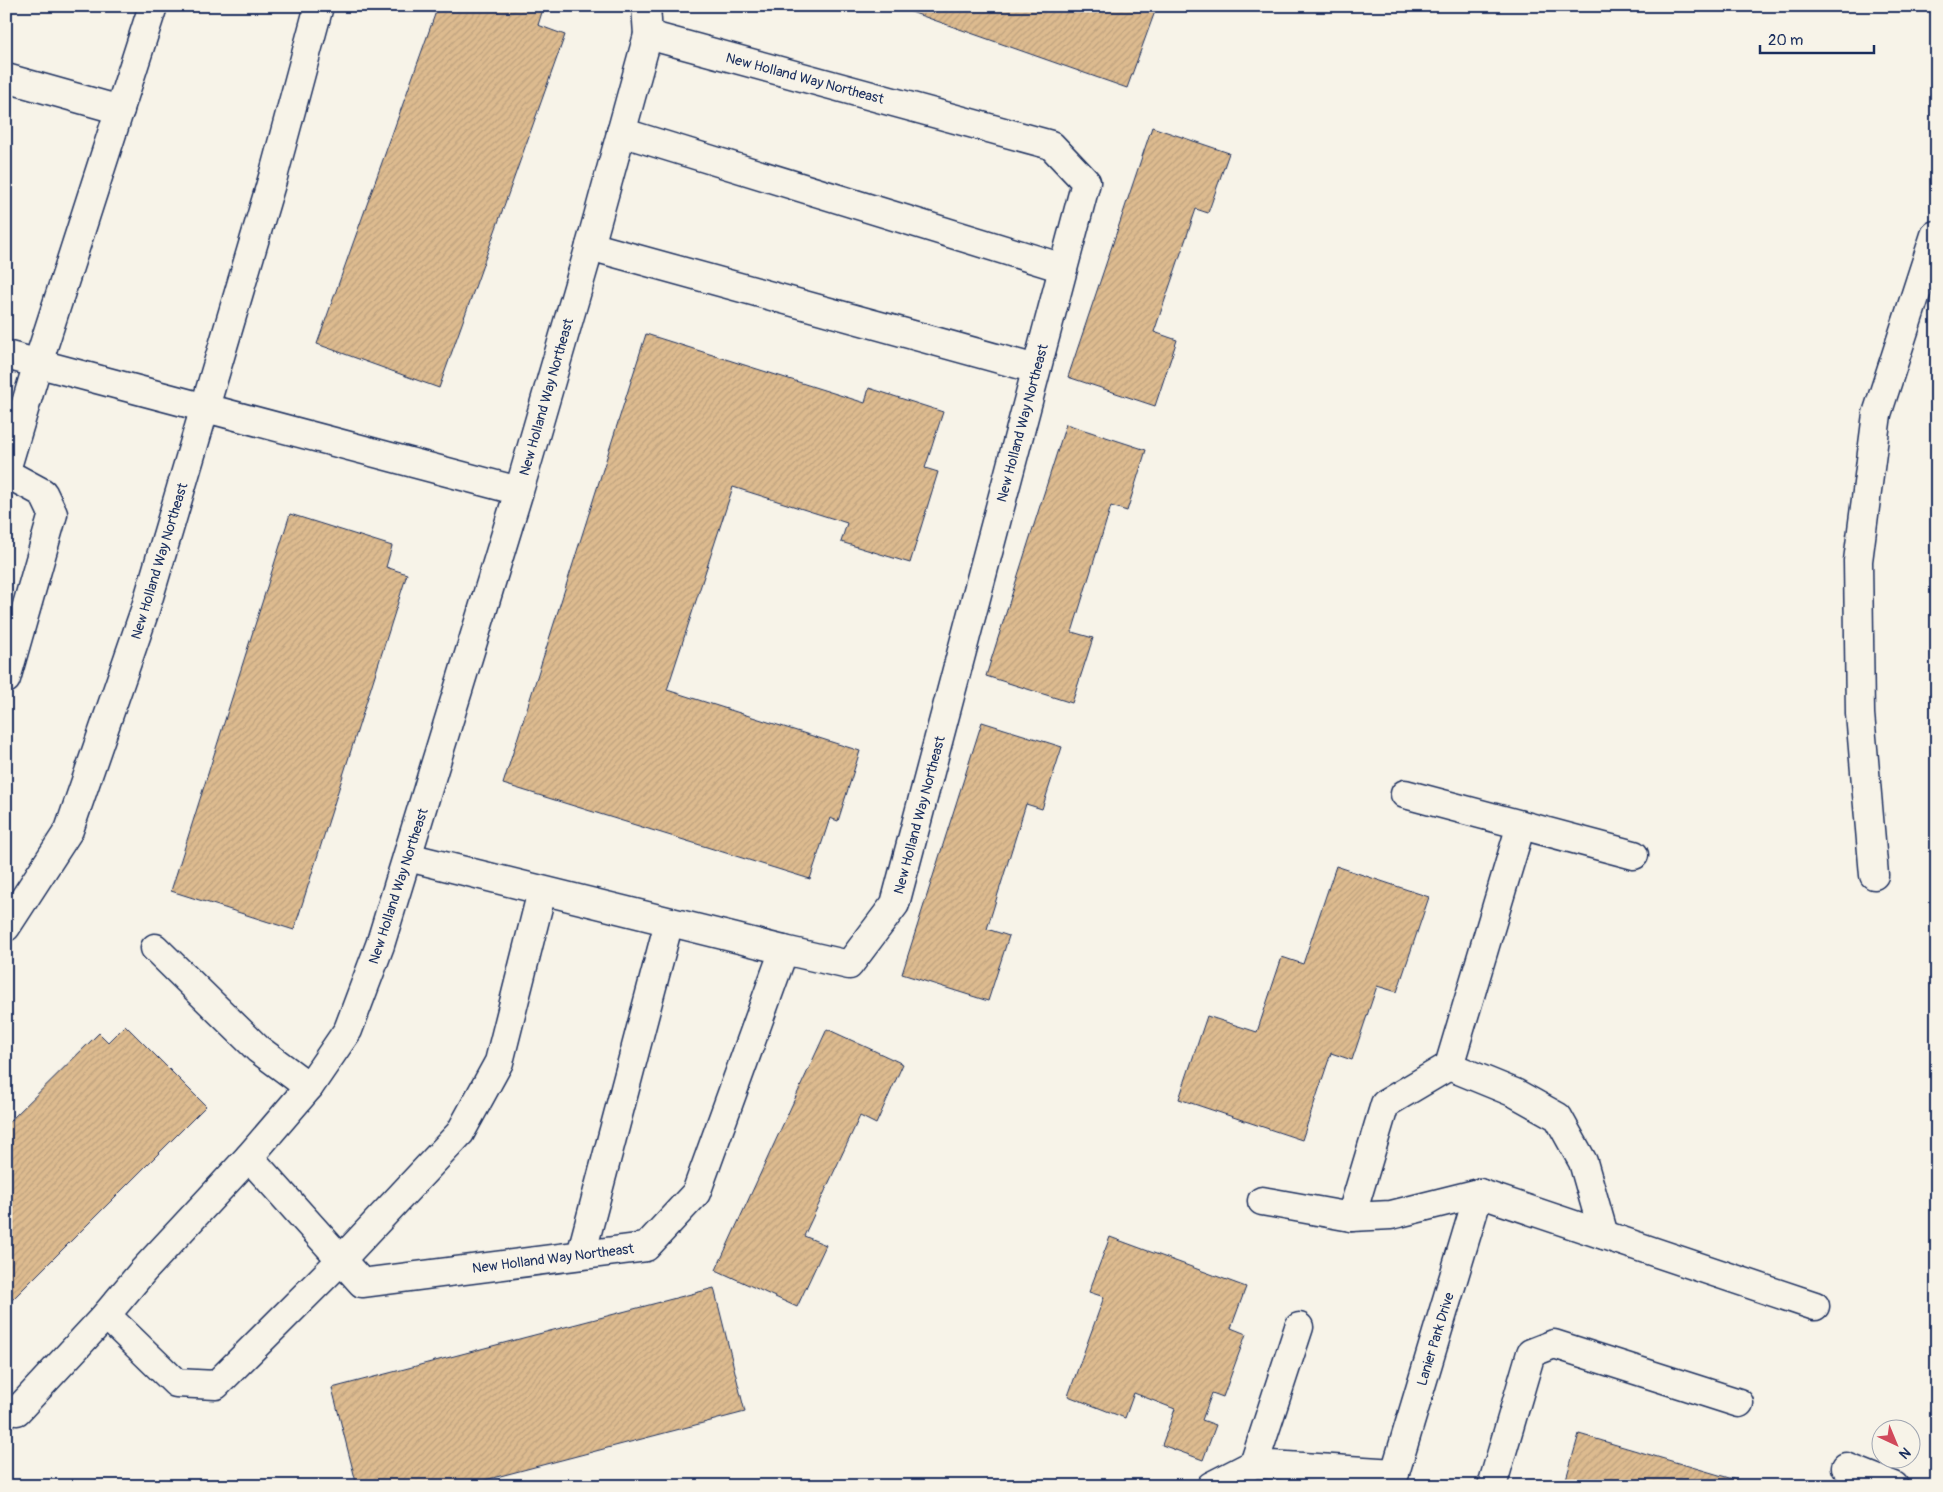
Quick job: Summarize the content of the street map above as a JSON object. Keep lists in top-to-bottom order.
{
  "streets": {
    "street": ["New Holland Way Northeast", "Lanier Park Drive"]
  },
  "scale_bar": "20 m",
  "north": "bottom right"
}
